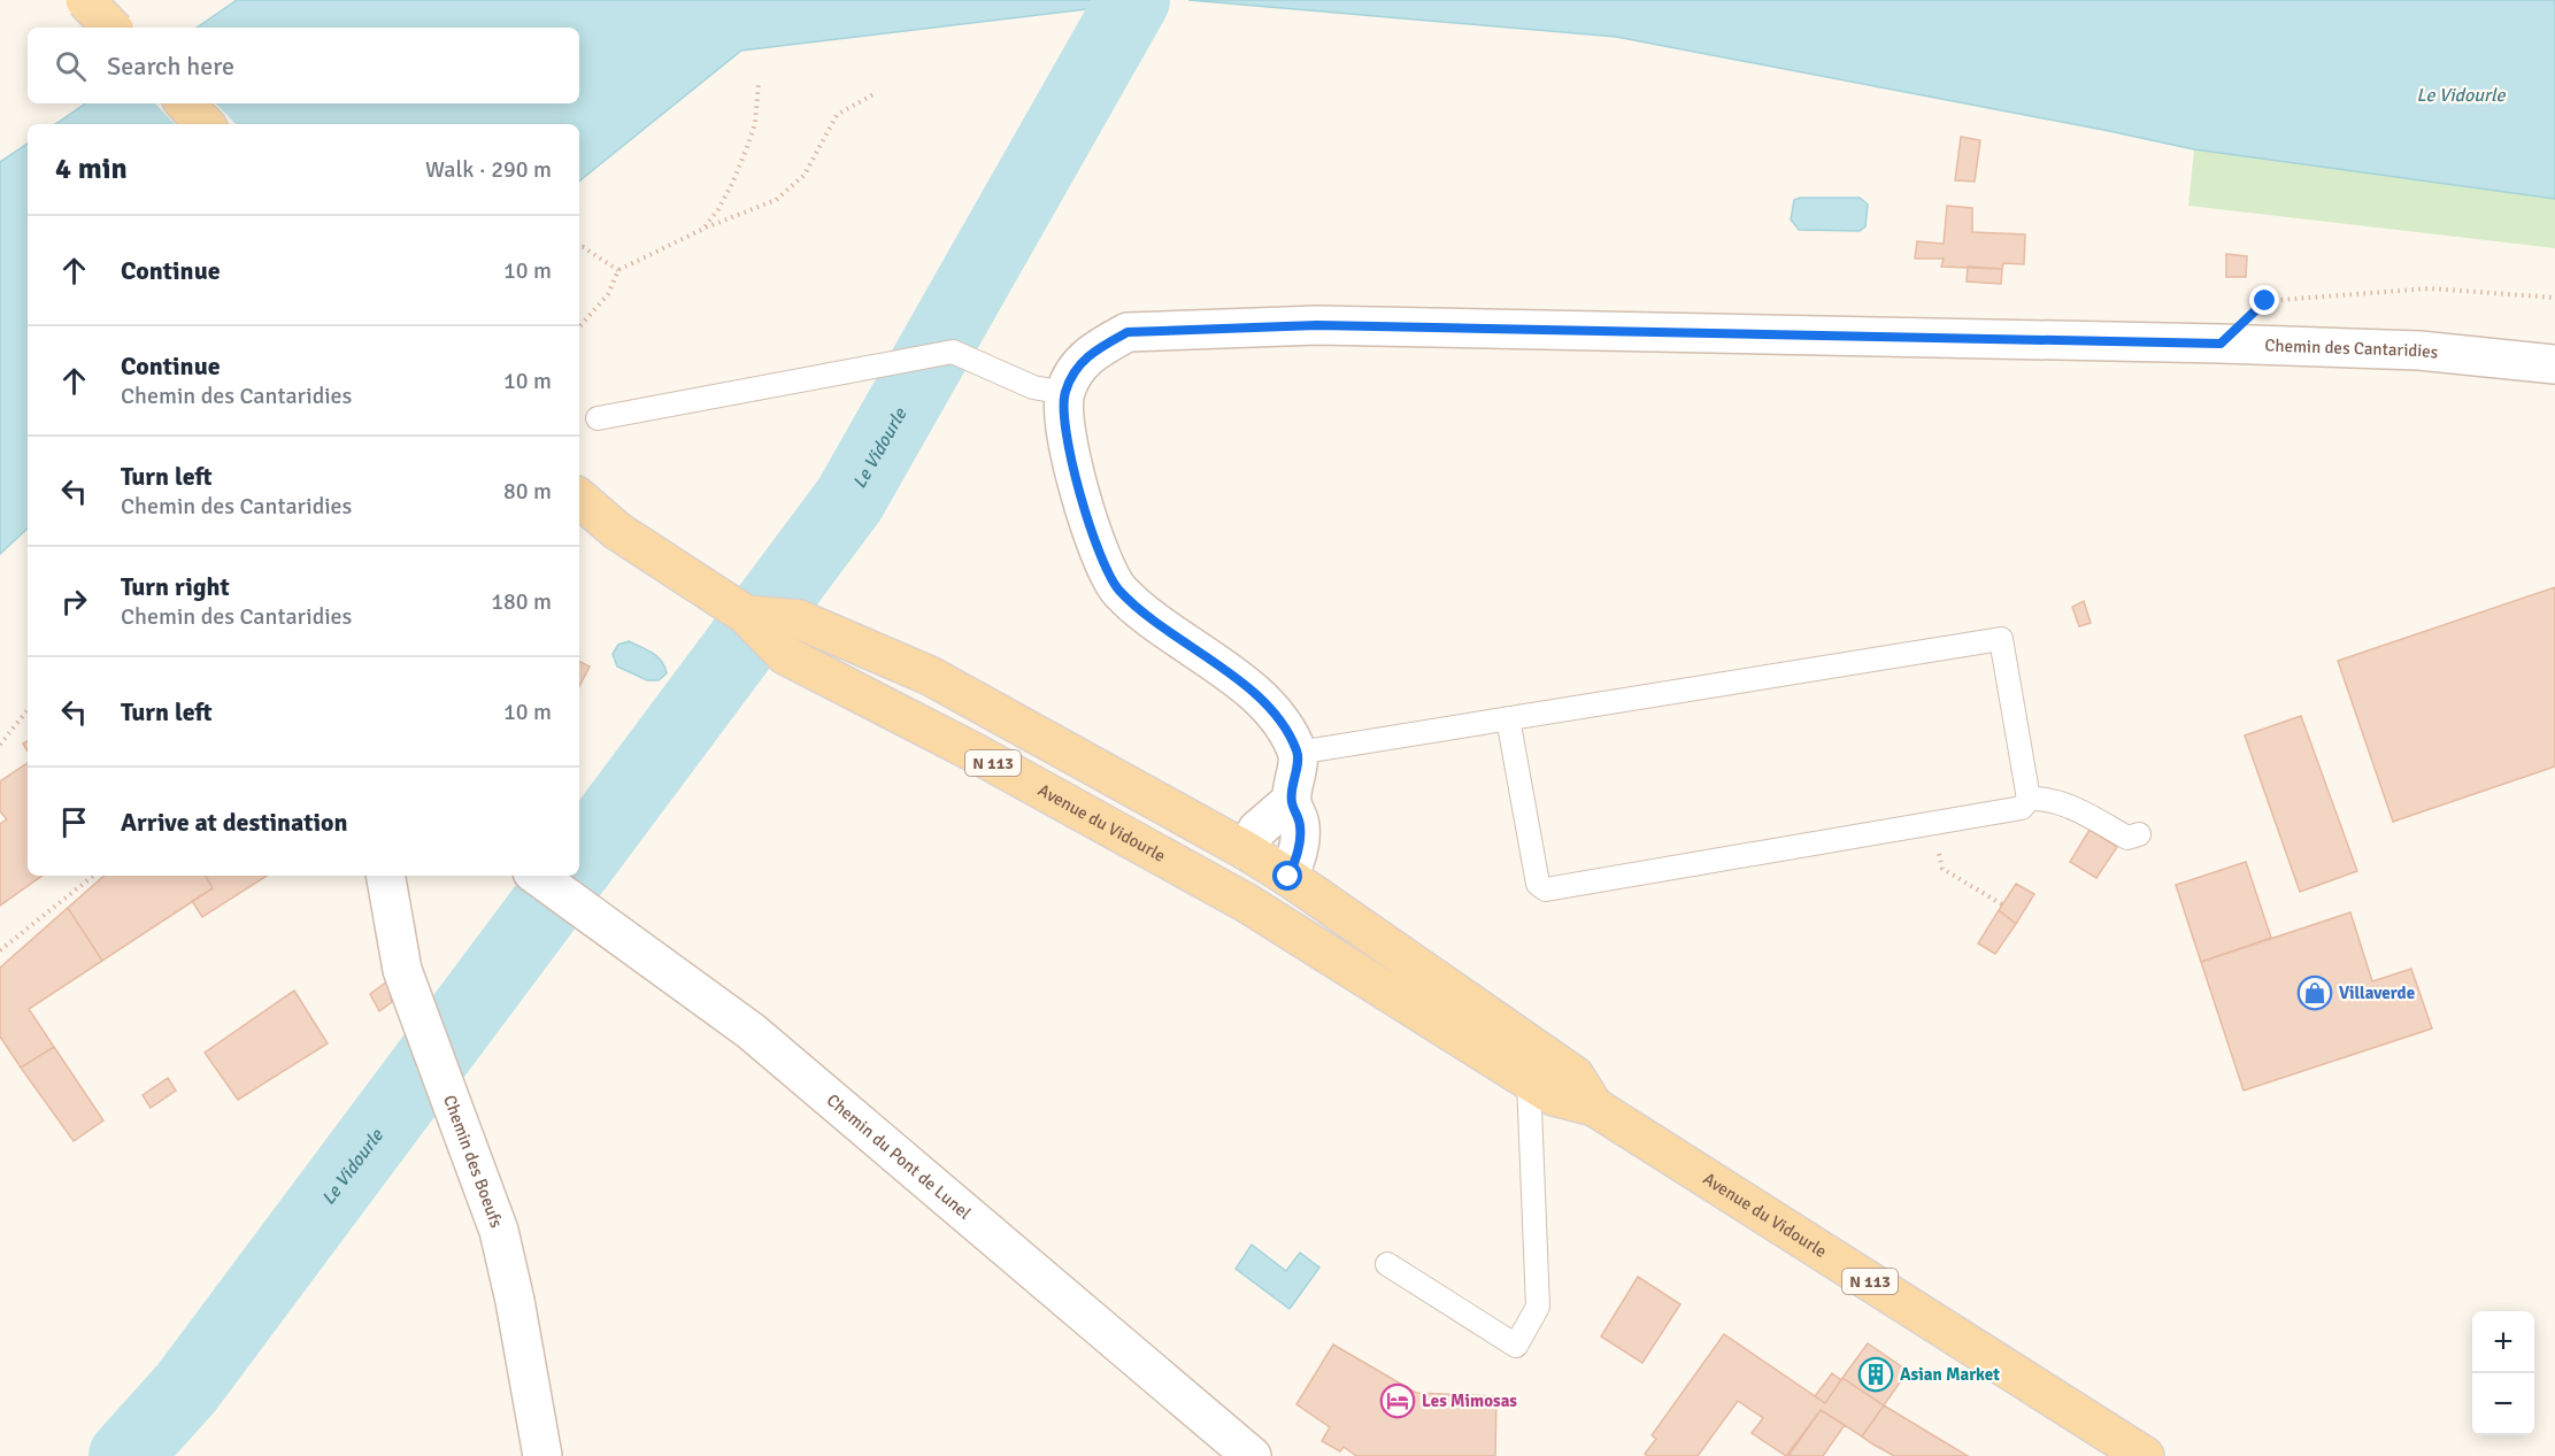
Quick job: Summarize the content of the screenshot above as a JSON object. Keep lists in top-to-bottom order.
{
  "streets": {
    "main road": ["N 113", "Avenue du Vidourle"],
    "street": ["Chemin des Cantaridies", "Chemin du Pont de Lunel", "Chemin des Boeufs"]
  },
  "water": ["Le Vidourle"],
  "places": {
    "shop": ["Villaverde"],
    "building": ["Asian Market"],
    "hotel": ["Les Mimosas"]
  },
  "page": {
    "search": "Search here",
    "heading": ["4 min", "Walk · 290 m"],
    "list": [
      ["Continue", "10 m"],
      ["Continue", "Chemin des Cantaridies", "10 m"],
      ["Turn left", "Chemin des Cantaridies", "80 m"],
      ["Turn right", "Chemin des Cantaridies", "180 m"],
      ["Turn left", "10 m"],
      "Arrive at destination"
    ],
    "map_buttons": ["+", "−"]
  }
}
